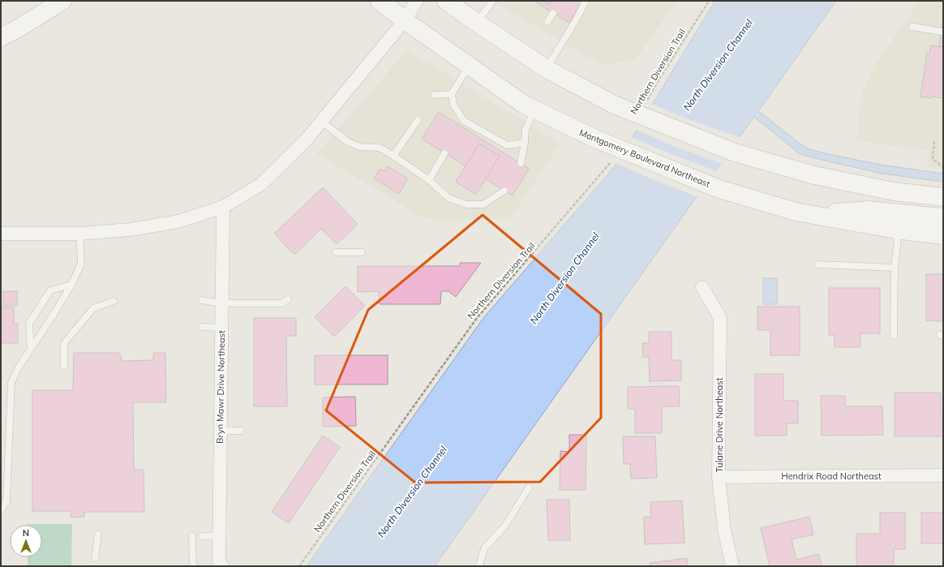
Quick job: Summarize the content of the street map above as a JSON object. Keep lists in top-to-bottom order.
{
  "streets": {
    "main road": ["Montgomery Boulevard Northeast"],
    "street": ["Bryn Mawr Drive Northeast", "Tulane Drive Northeast", "Hendrix Road Northeast"],
    "path": ["Northern Diversion Trail"]
  },
  "crossings": [
    ["Tulane Drive Northeast", "Hendrix Road Northeast"]
  ],
  "water": ["North Diversion Channel"],
  "north": "top"
}
